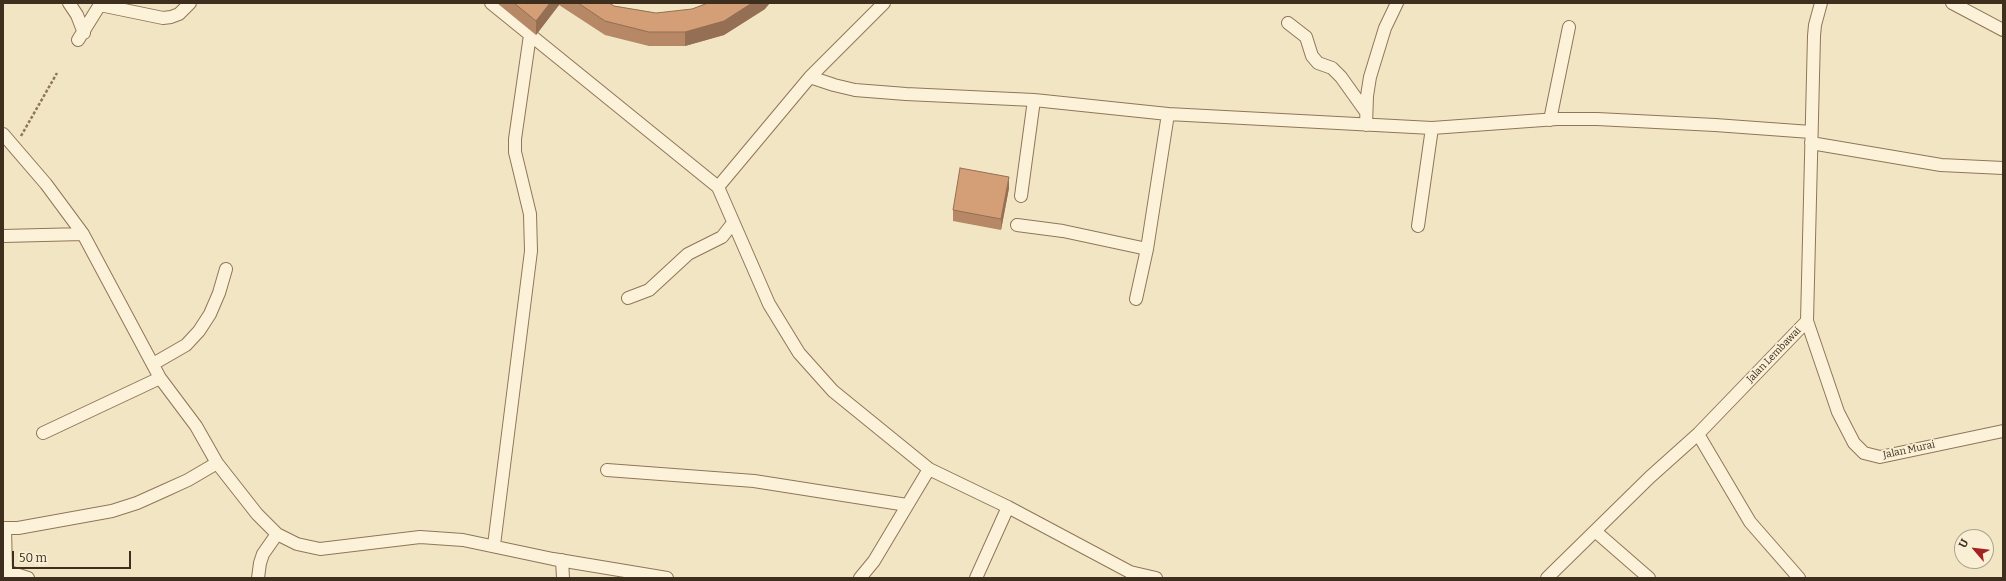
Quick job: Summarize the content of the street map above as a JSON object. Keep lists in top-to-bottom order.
{
  "streets": {
    "street": ["Jalan Lembawai", "Jalan Murai"]
  },
  "crossings": [
    ["Jalan Lembawai", "Jalan Murai"]
  ],
  "scale_bar": "50 m",
  "north": "top left"
}
